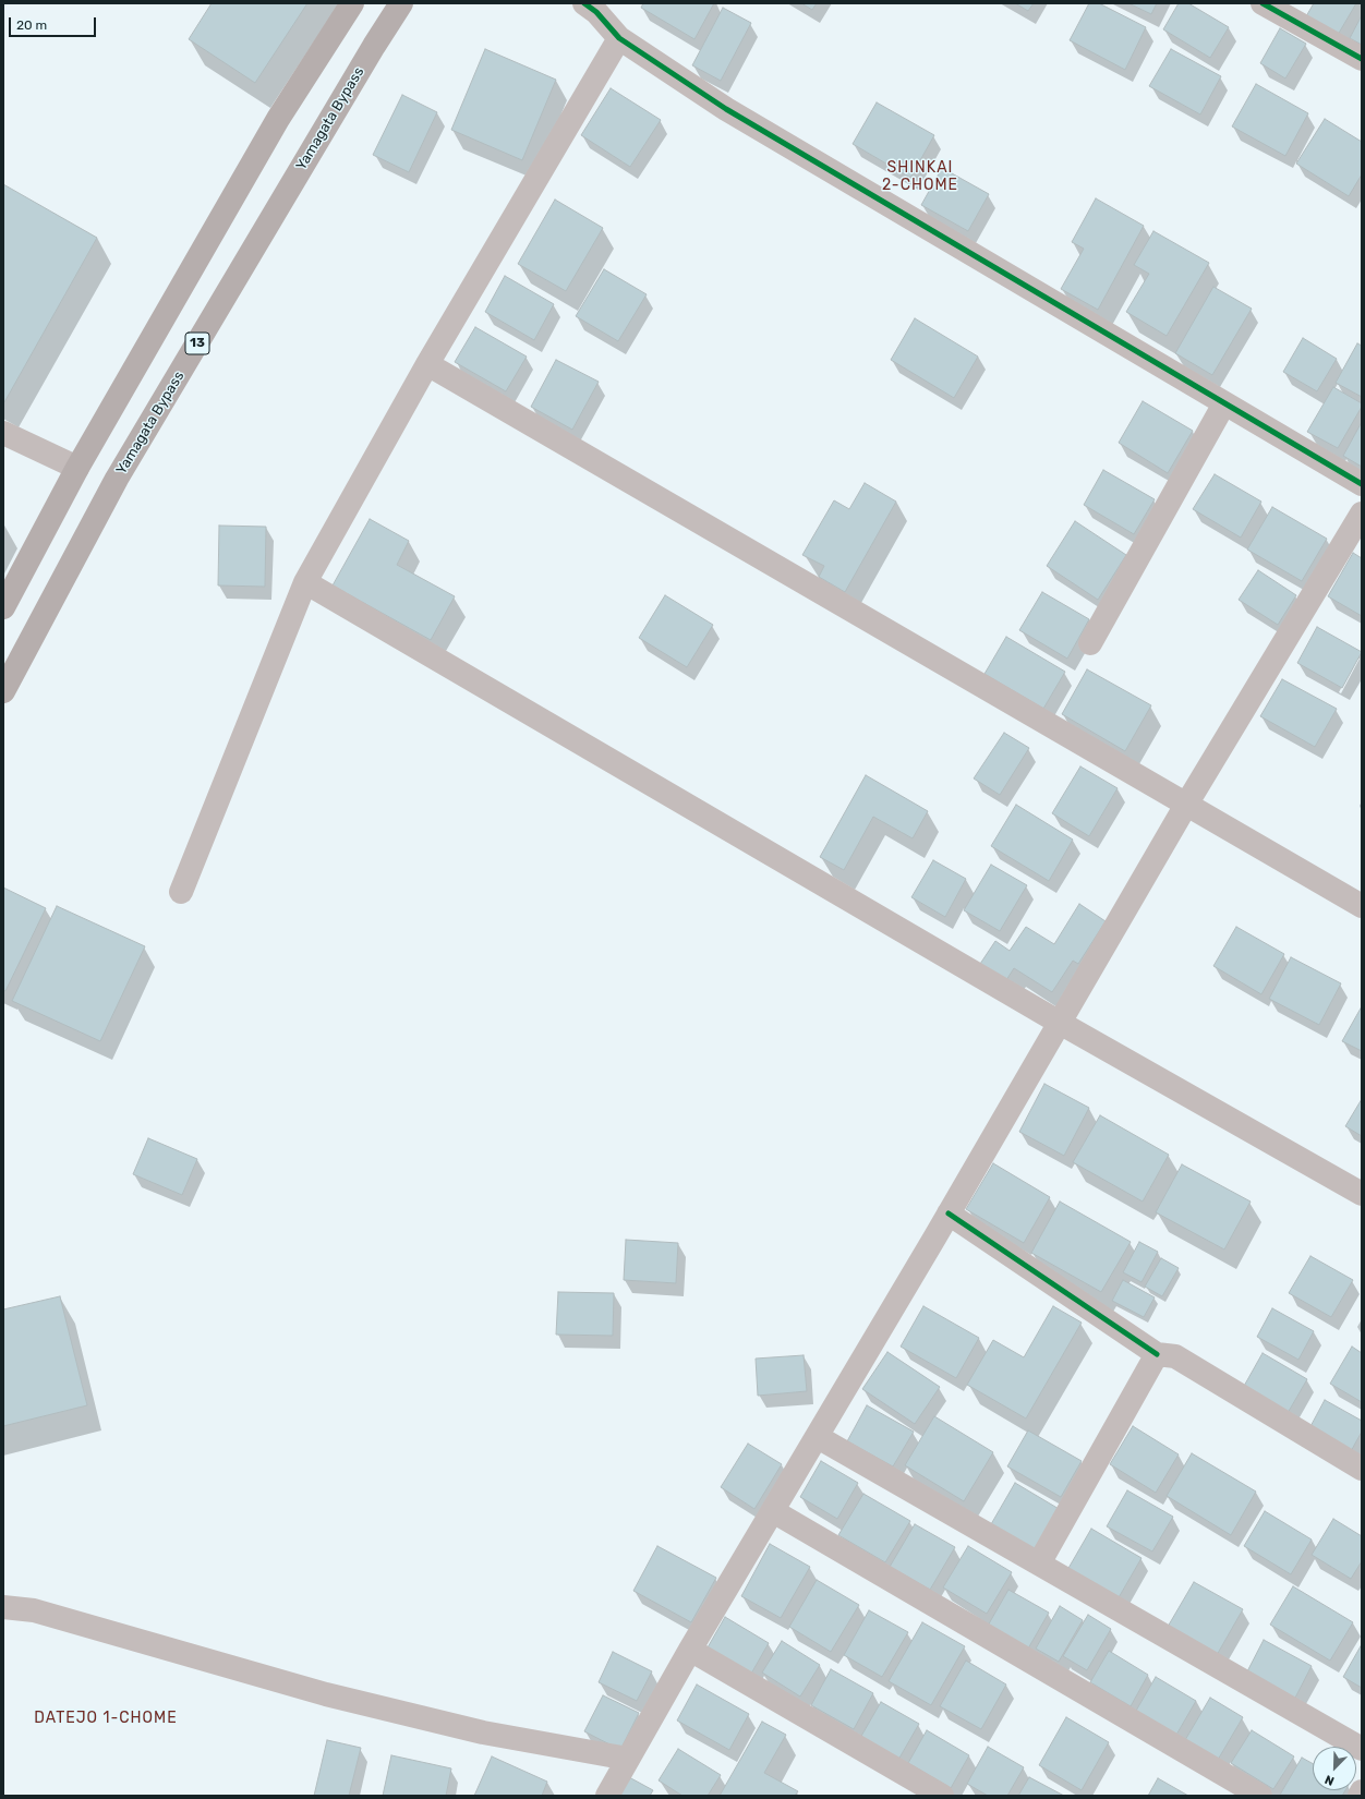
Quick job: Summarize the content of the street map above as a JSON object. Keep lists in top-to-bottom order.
{
  "streets": {
    "highway": ["Yamagata Bypass", "13"]
  },
  "districts": ["SHINKAI 2-CHOME", "DATEJO 1-CHOME"],
  "scale_bar": "20 m",
  "north": "bottom left"
}
